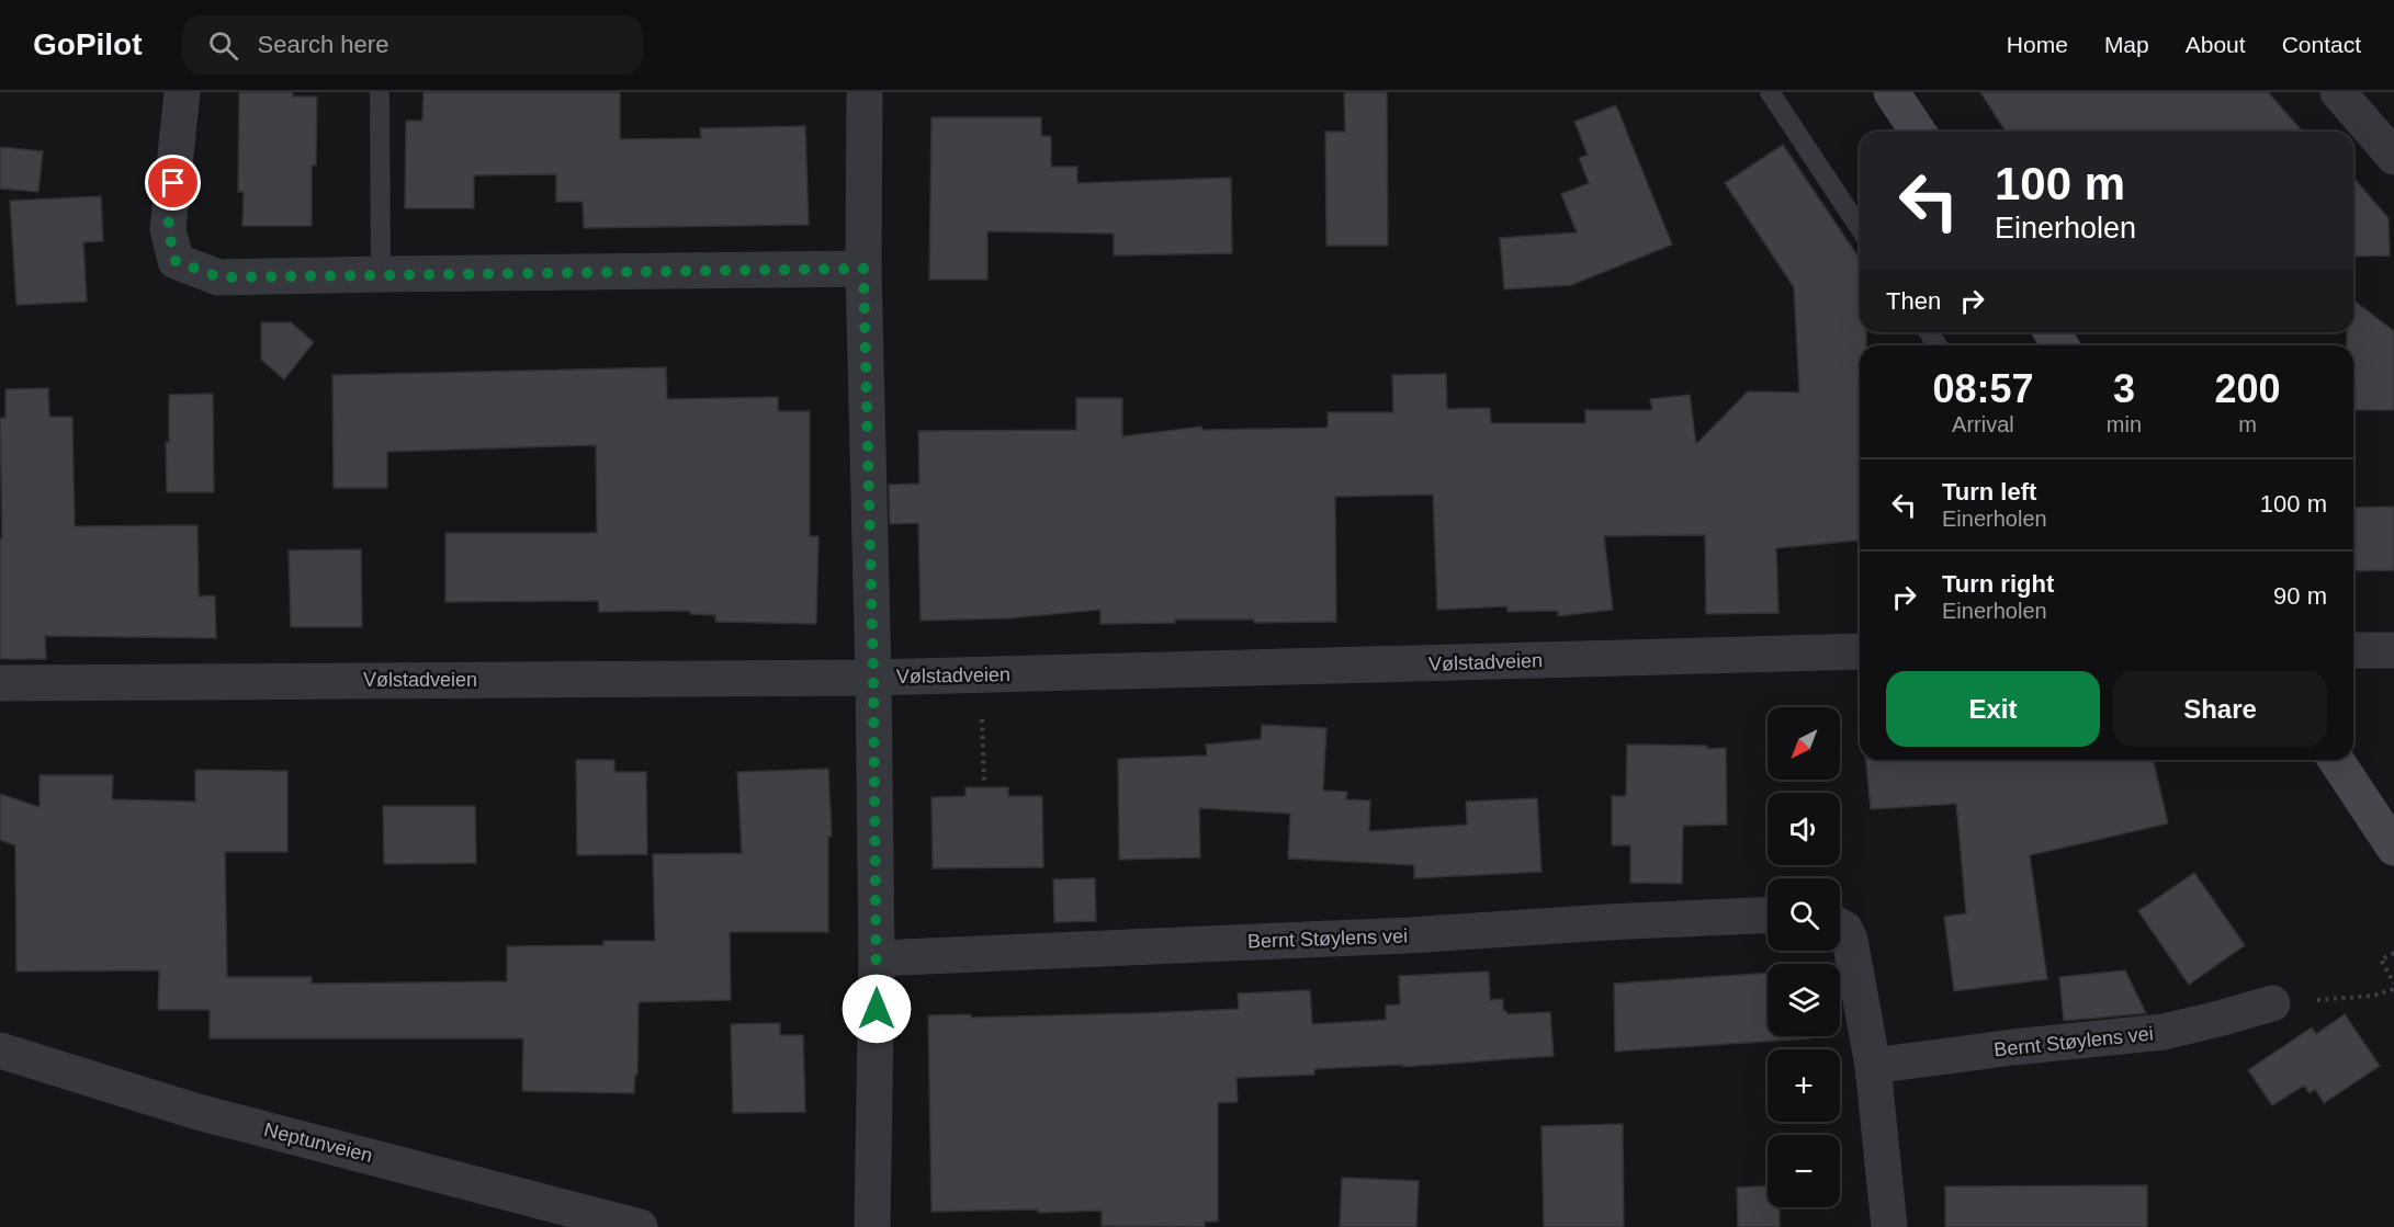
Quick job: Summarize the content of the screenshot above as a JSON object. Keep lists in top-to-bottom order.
{
  "streets": {
    "street": ["Vølstadveien", "Bernt Støylens vei", "Neptunveien"]
  },
  "north": "bottom left",
  "page": {
    "header": "GoPilot",
    "search": "Search here",
    "nav": [
      "Home",
      "Map",
      "About",
      "Contact"
    ],
    "turn": ["100 m", "Einerholen"],
    "then": "Then",
    "eta": [
      "08:57",
      "Arrival",
      "3",
      "min",
      "200",
      "m"
    ],
    "list": [
      {
        "name": "Turn left",
        "note": "Einerholen",
        "value": "100 m"
      },
      {
        "name": "Turn right",
        "note": "Einerholen",
        "value": "90 m"
      }
    ],
    "buttons": ["Exit", "Share"],
    "map_buttons": ["+", "−"]
  }
}
